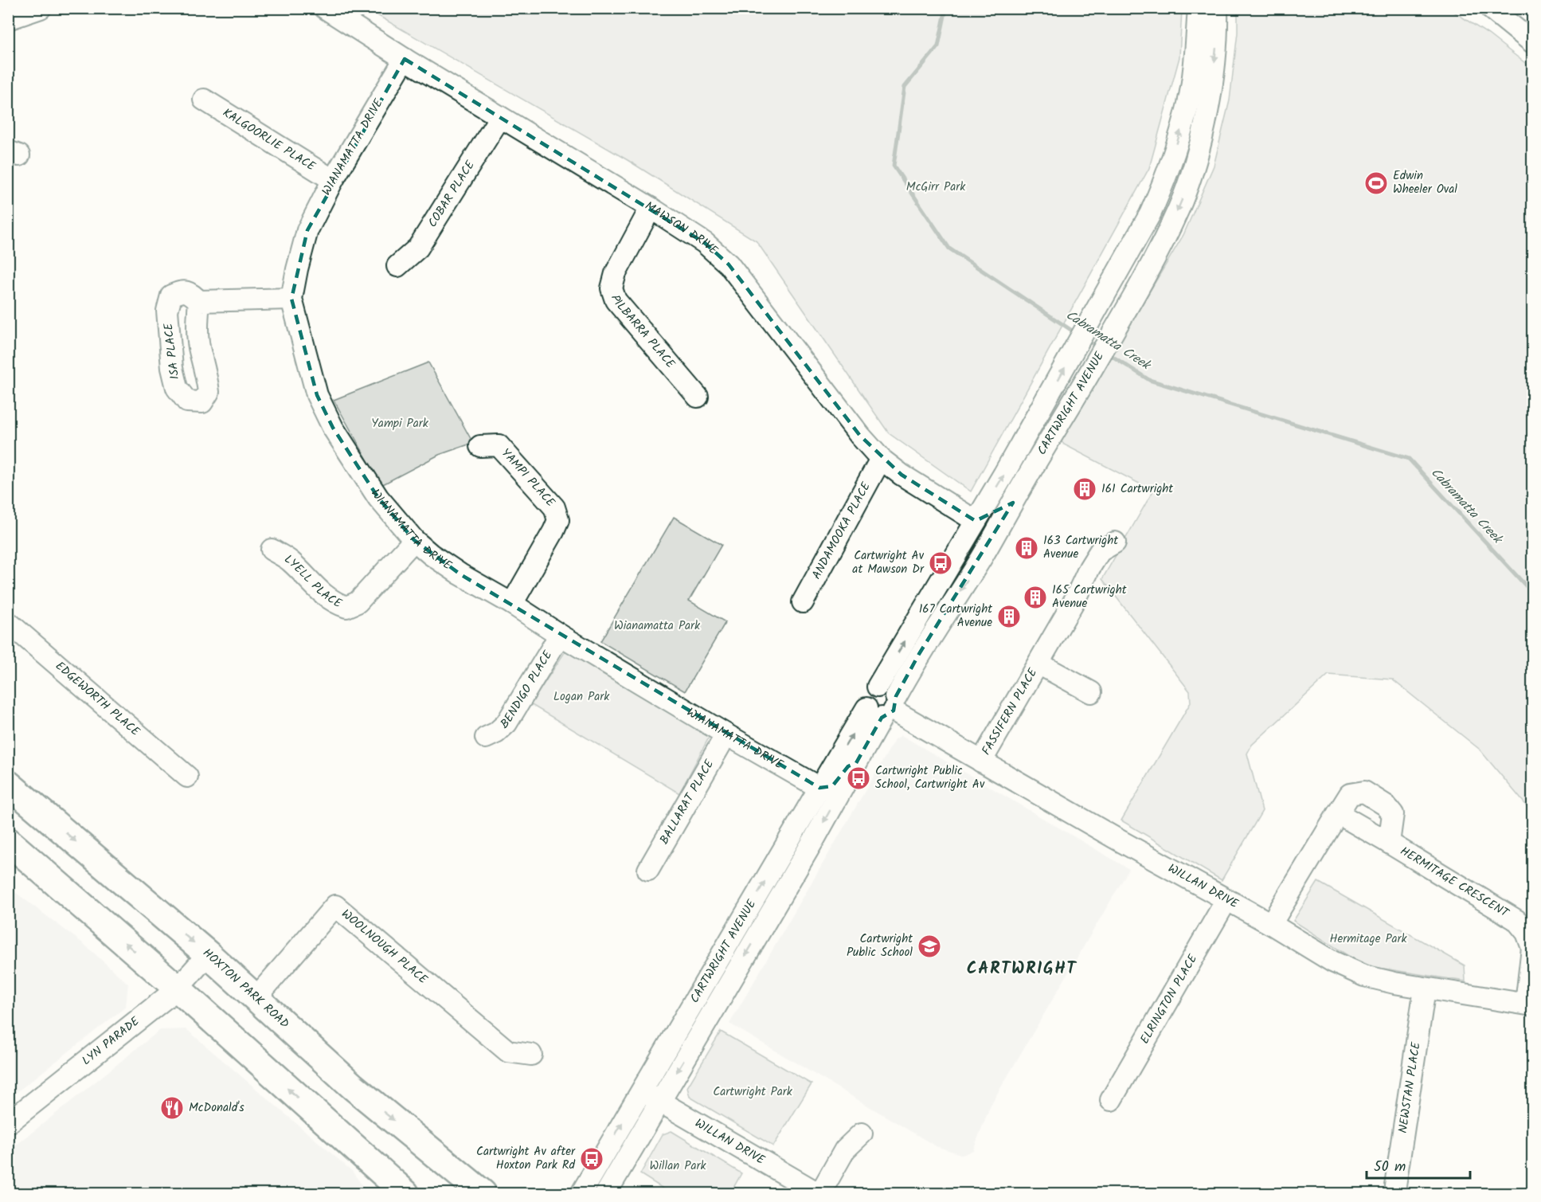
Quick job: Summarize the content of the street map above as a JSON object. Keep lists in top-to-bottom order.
{
  "streets": {
    "main road": ["HOXTON PARK ROAD"],
    "street": [
      "KALGOORLIE PLACE",
      "WIANAMATTA DRIVE",
      "COBAR PLACE",
      "MAWSON DRIVE",
      "PILBARRA PLACE",
      "ISA PLACE",
      "CARTWRIGHT AVENUE",
      "YAMPI PLACE",
      "ANDAMOOKA PLACE",
      "LYELL PLACE",
      "BENDIGO PLACE",
      "EDGEWORTH PLACE",
      "FASSIFERN PLACE",
      "BALLARAT PLACE",
      "HERMITAGE CRESCENT",
      "WILLAN DRIVE",
      "WOOLNOUGH PLACE",
      "ELRINGTON PLACE",
      "LYN PARADE",
      "NEWSTAN PLACE"
    ]
  },
  "crossings": [
    ["KALGOORLIE PLACE", "WIANAMATTA DRIVE"],
    ["WIANAMATTA DRIVE", "MAWSON DRIVE"],
    ["WIANAMATTA DRIVE", "ISA PLACE"],
    ["WIANAMATTA DRIVE", "CARTWRIGHT AVENUE"],
    ["WIANAMATTA DRIVE", "YAMPI PLACE"],
    ["WIANAMATTA DRIVE", "LYELL PLACE"],
    ["WIANAMATTA DRIVE", "BENDIGO PLACE"],
    ["WIANAMATTA DRIVE", "BALLARAT PLACE"],
    ["COBAR PLACE", "MAWSON DRIVE"],
    ["MAWSON DRIVE", "PILBARRA PLACE"],
    ["MAWSON DRIVE", "CARTWRIGHT AVENUE"],
    ["MAWSON DRIVE", "ANDAMOOKA PLACE"],
    ["CARTWRIGHT AVENUE", "WILLAN DRIVE"],
    ["FASSIFERN PLACE", "WILLAN DRIVE"],
    ["HERMITAGE CRESCENT", "WILLAN DRIVE"],
    ["WILLAN DRIVE", "ELRINGTON PLACE"],
    ["WILLAN DRIVE", "NEWSTAN PLACE"],
    ["WOOLNOUGH PLACE", "HOXTON PARK ROAD"],
    ["HOXTON PARK ROAD", "LYN PARADE"]
  ],
  "districts": ["CARTWRIGHT"],
  "water": ["Cabramatta Creek"],
  "parks": [
    "McGirr Park",
    "Yampi Park",
    "Wianamatta Park",
    "Logan Park",
    "Hermitage Park",
    "Cartwright Park",
    "Willan Park"
  ],
  "places": {
    "sports": ["Edwin Wheeler Oval"],
    "building": [
      "161 Cartwright",
      "163 Cartwright Avenue",
      "165 Cartwright Avenue",
      "167 Cartwright Avenue"
    ],
    "bus stop": ["Cartwright Av at Mawson Dr", "Cartwright Public School, Cartwright Av", "Cartwright Av after Hoxton Park Rd"],
    "school or university": ["Cartwright Public School"],
    "restaurant": ["McDonald's"]
  },
  "scale_bar": "50 m"
}
